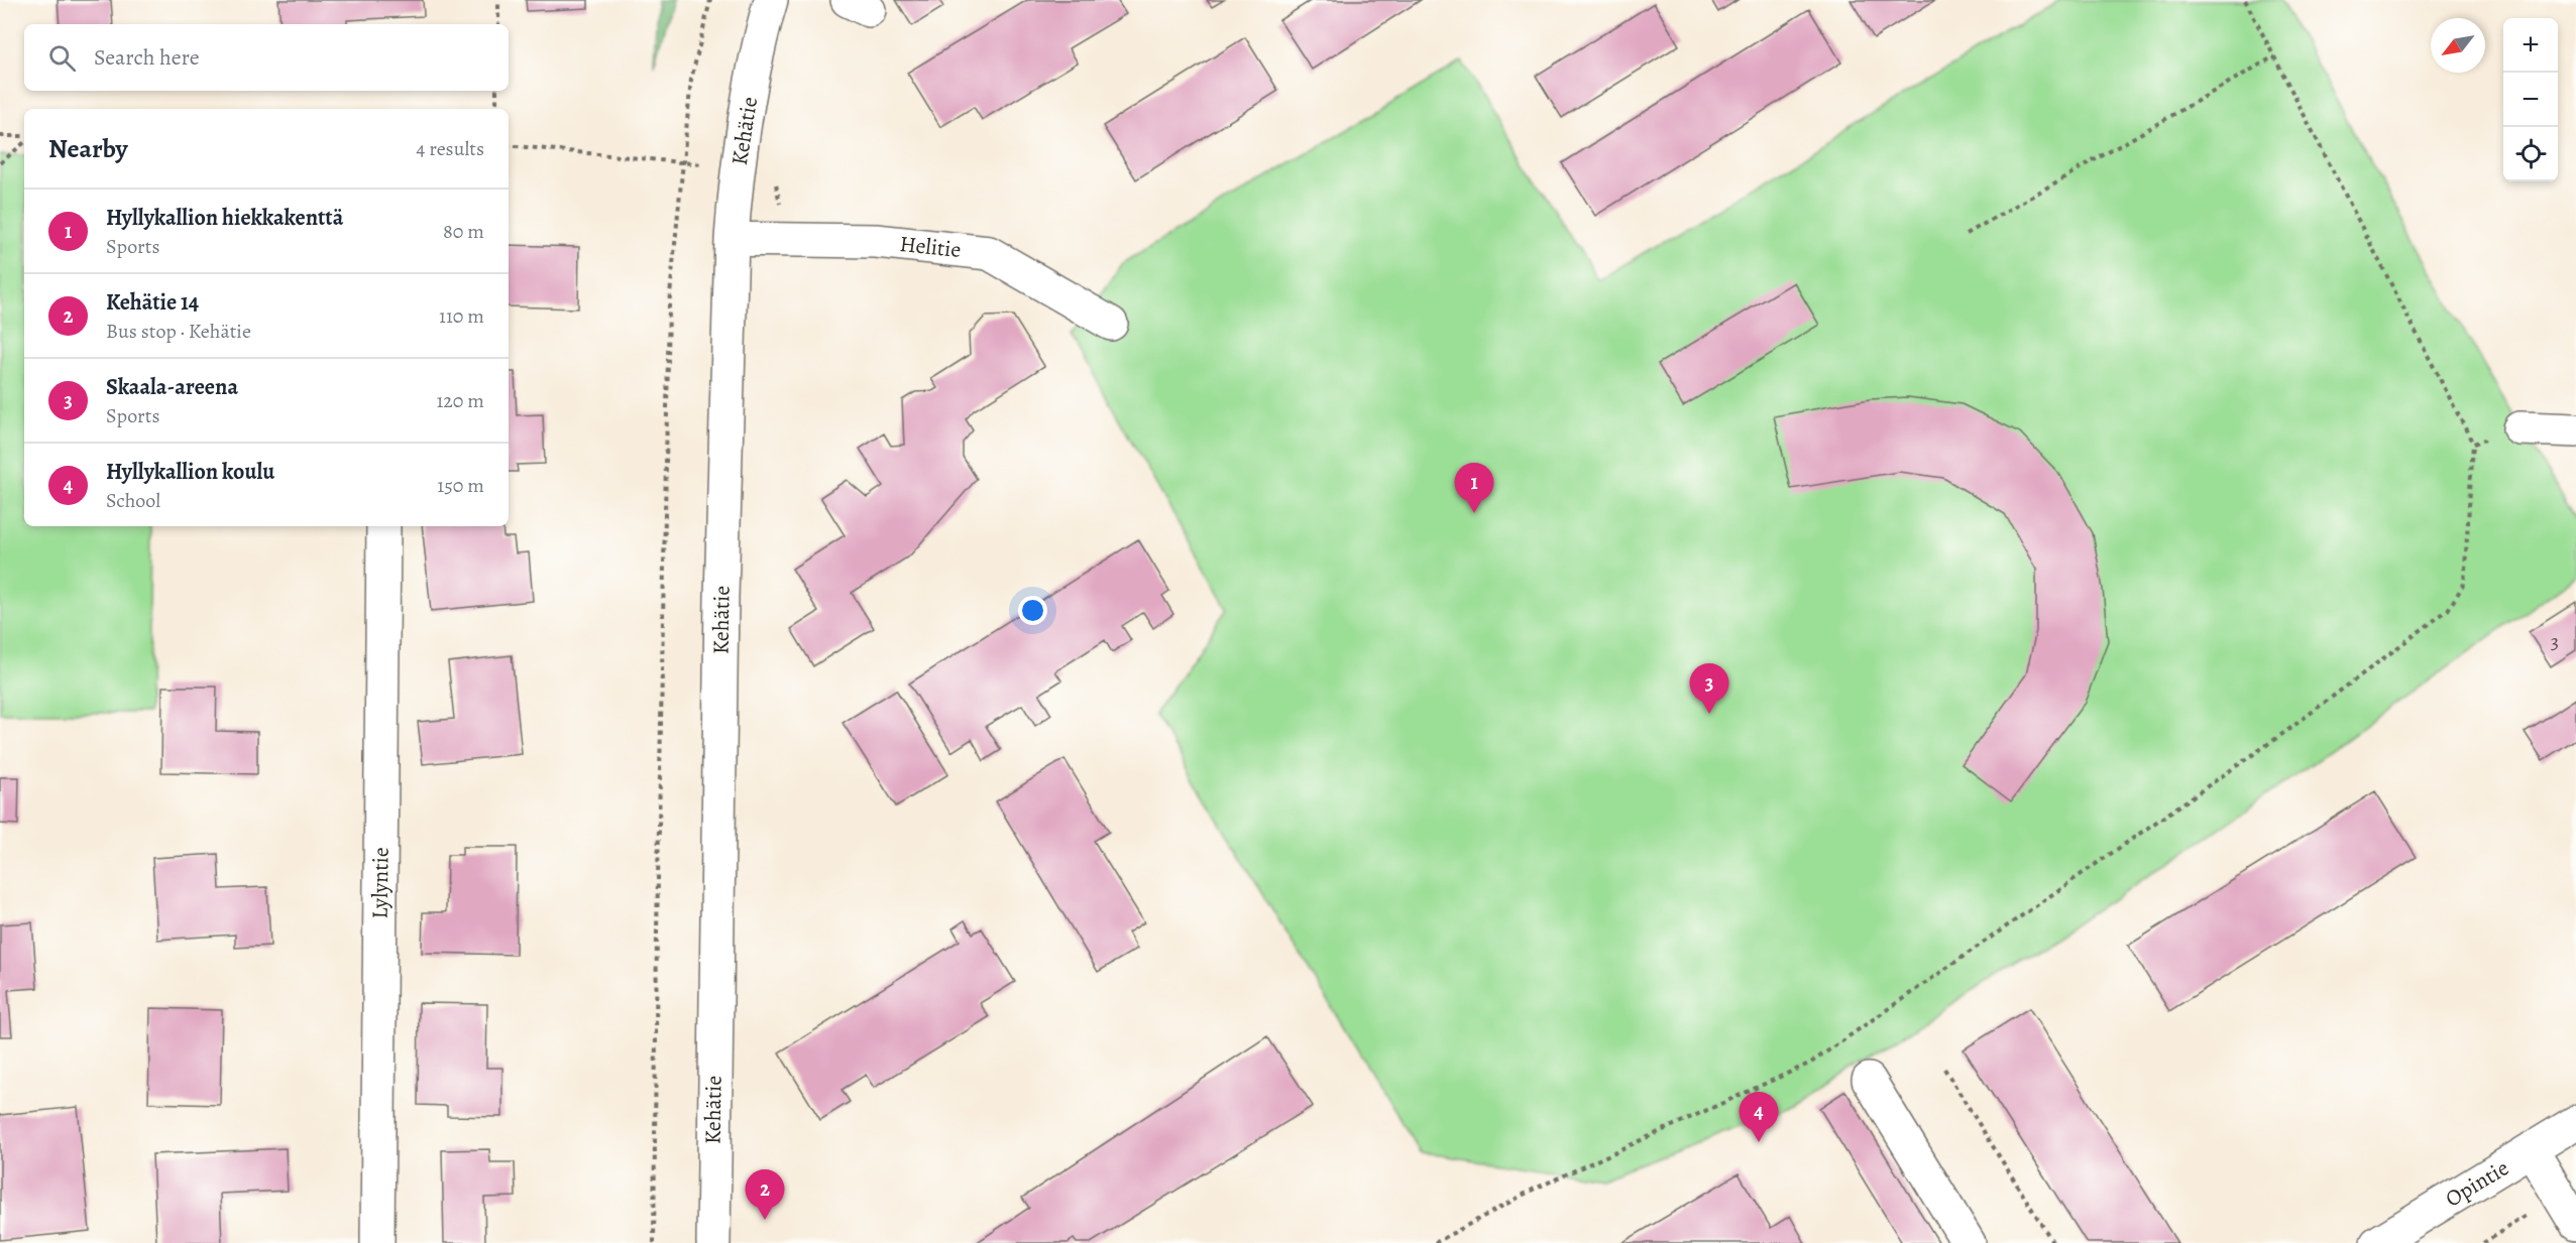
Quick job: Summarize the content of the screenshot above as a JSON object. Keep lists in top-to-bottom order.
{
  "streets": {
    "street": [
      "Kehätie",
      "Helitie",
      "Lylyntie",
      "Opintie"
    ]
  },
  "crossings": [
    ["Kehätie", "Helitie"]
  ],
  "house_numbers": ["3"],
  "north": "bottom left",
  "page": {
    "map_buttons": ["+", "−"],
    "search": "Search here",
    "heading": ["Nearby", "4 results"],
    "list": [
      {
        "mark": "1",
        "name": "Hyllykallion hiekkakenttä",
        "note": "Sports",
        "value": "80 m"
      },
      {
        "mark": "2",
        "name": "Kehätie 14",
        "note": "Bus stop · Kehätie",
        "value": "110 m"
      },
      {
        "mark": "3",
        "name": "Skaala-areena",
        "note": "Sports",
        "value": "120 m"
      },
      {
        "mark": "4",
        "name": "Hyllykallion koulu",
        "note": "School",
        "value": "150 m"
      }
    ],
    "pins": [
      "1",
      "3",
      "4",
      "2"
    ]
  }
}
